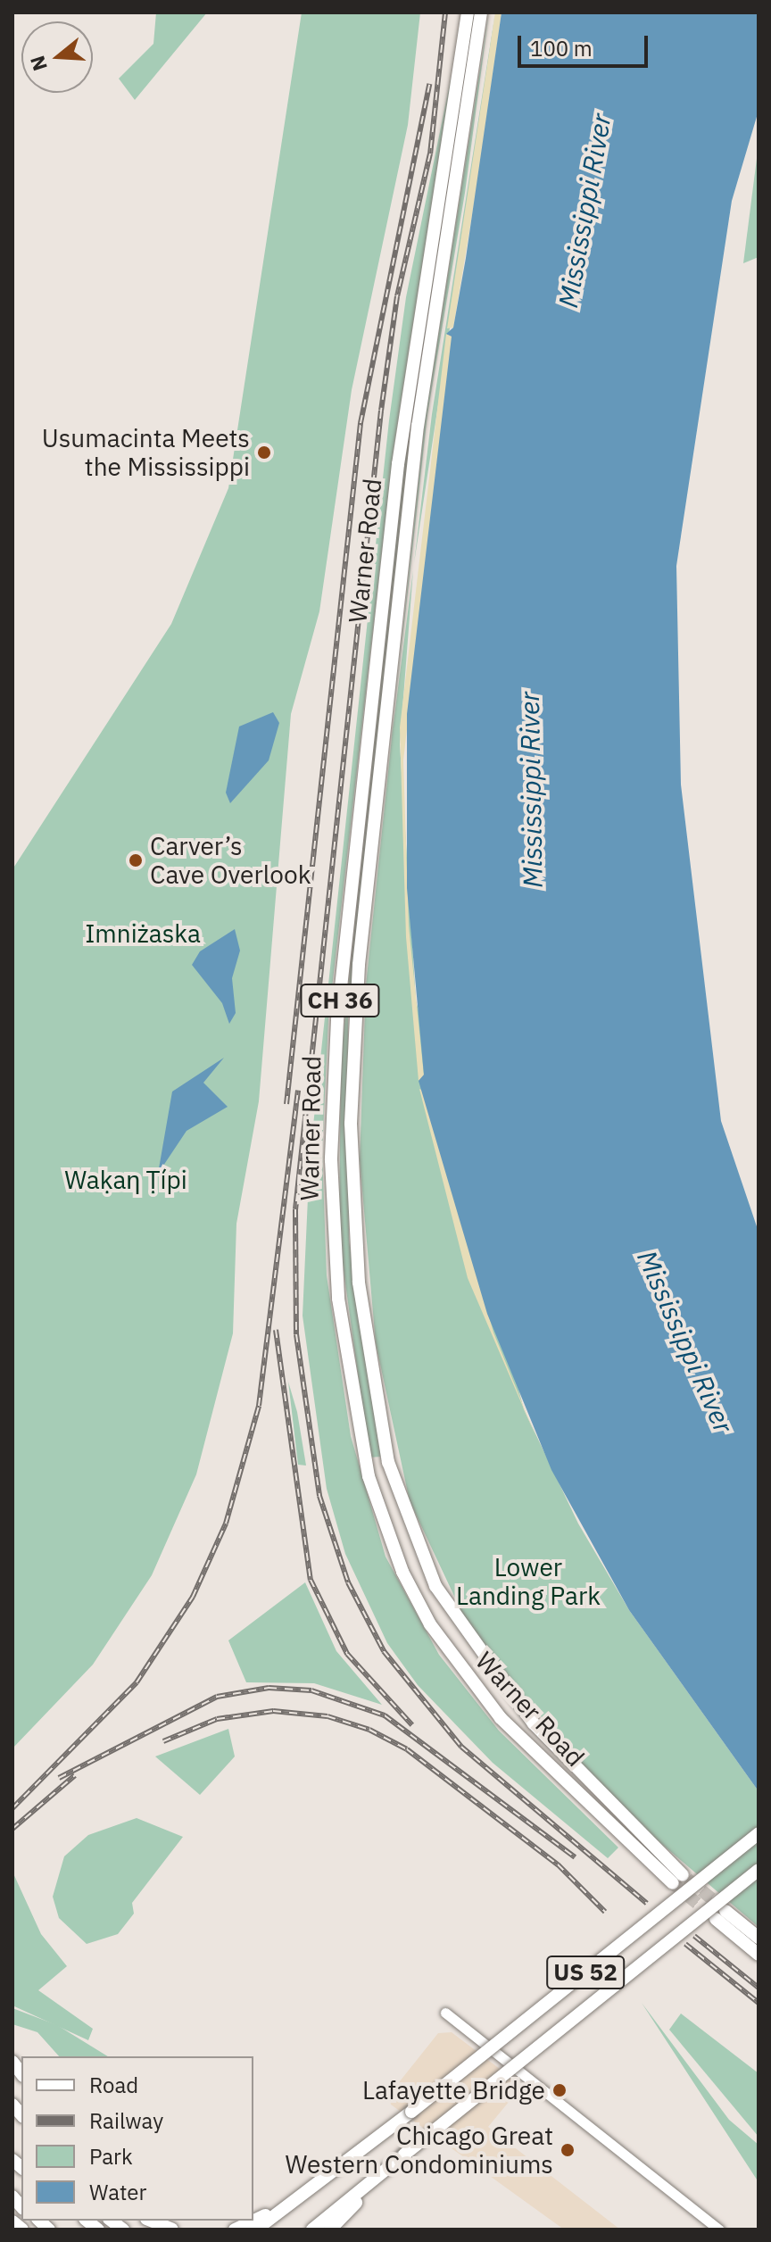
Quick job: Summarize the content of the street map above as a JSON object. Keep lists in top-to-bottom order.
{
  "streets": {
    "highway": ["Warner Road", "CH 36", "US 52"]
  },
  "water": ["Mississippi River"],
  "parks": ["Imniżaska", "Waḳaƞ Ṭípi", "Lower Landing Park"],
  "places": [
    "Usumacinta Meets the Mississippi",
    "Carver’s Cave Overlook",
    "Lafayette Bridge",
    "Chicago Great Western Condominiums"
  ],
  "legend": [
    "Road",
    "Railway",
    "Park",
    "Water"
  ],
  "scale_bar": "100 m",
  "north": "left"
}
